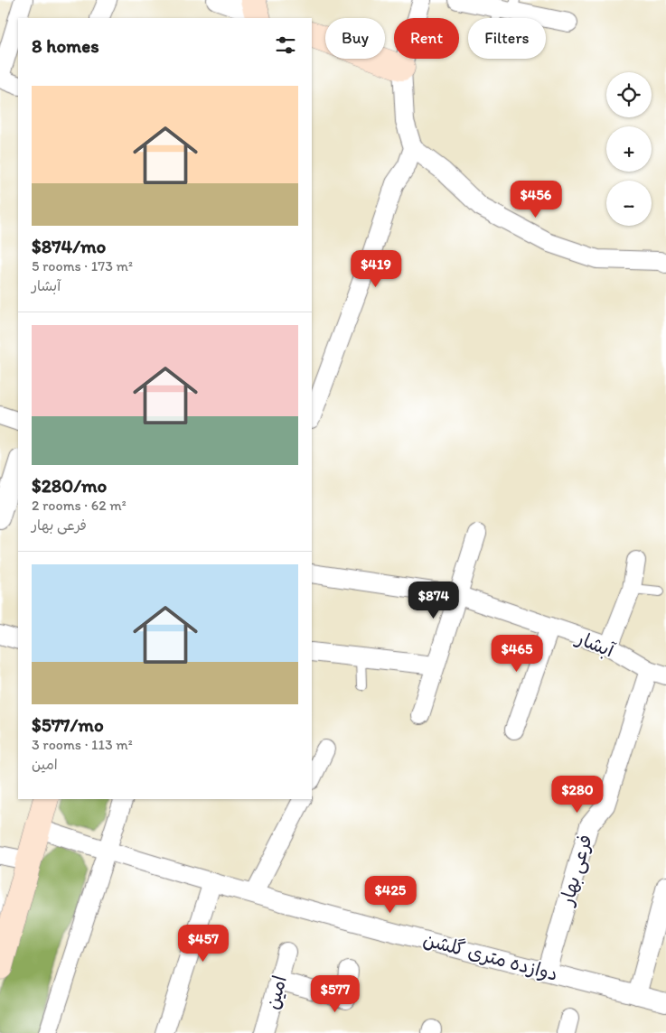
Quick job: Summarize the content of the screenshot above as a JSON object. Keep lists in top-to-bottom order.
{
  "streets": {
    "street": [
      "آبشار",
      "فرعی بهار",
      "دوازده متری گلشن",
      "امین"
    ]
  },
  "crossings": [
    ["آبشار", "فرعی بهار"],
    ["فرعی بهار", "دوازده متری گلشن"]
  ],
  "page": {
    "chip": ["Buy", "Rent", "Filters"],
    "heading": "8 homes",
    "map_buttons": ["+", "−"],
    "list": [
      {
        "name": "$874/mo",
        "note": "5 rooms · 173 m² · آبشار"
      },
      {
        "name": "$280/mo",
        "note": "2 rooms · 62 m² · فرعی بهار"
      },
      {
        "name": "$577/mo",
        "note": "3 rooms · 113 m² · امین"
      }
    ],
    "price": [
      "$456",
      "$419",
      "$874",
      "$465",
      "$280",
      "$425",
      "$457",
      "$577"
    ]
  }
}
